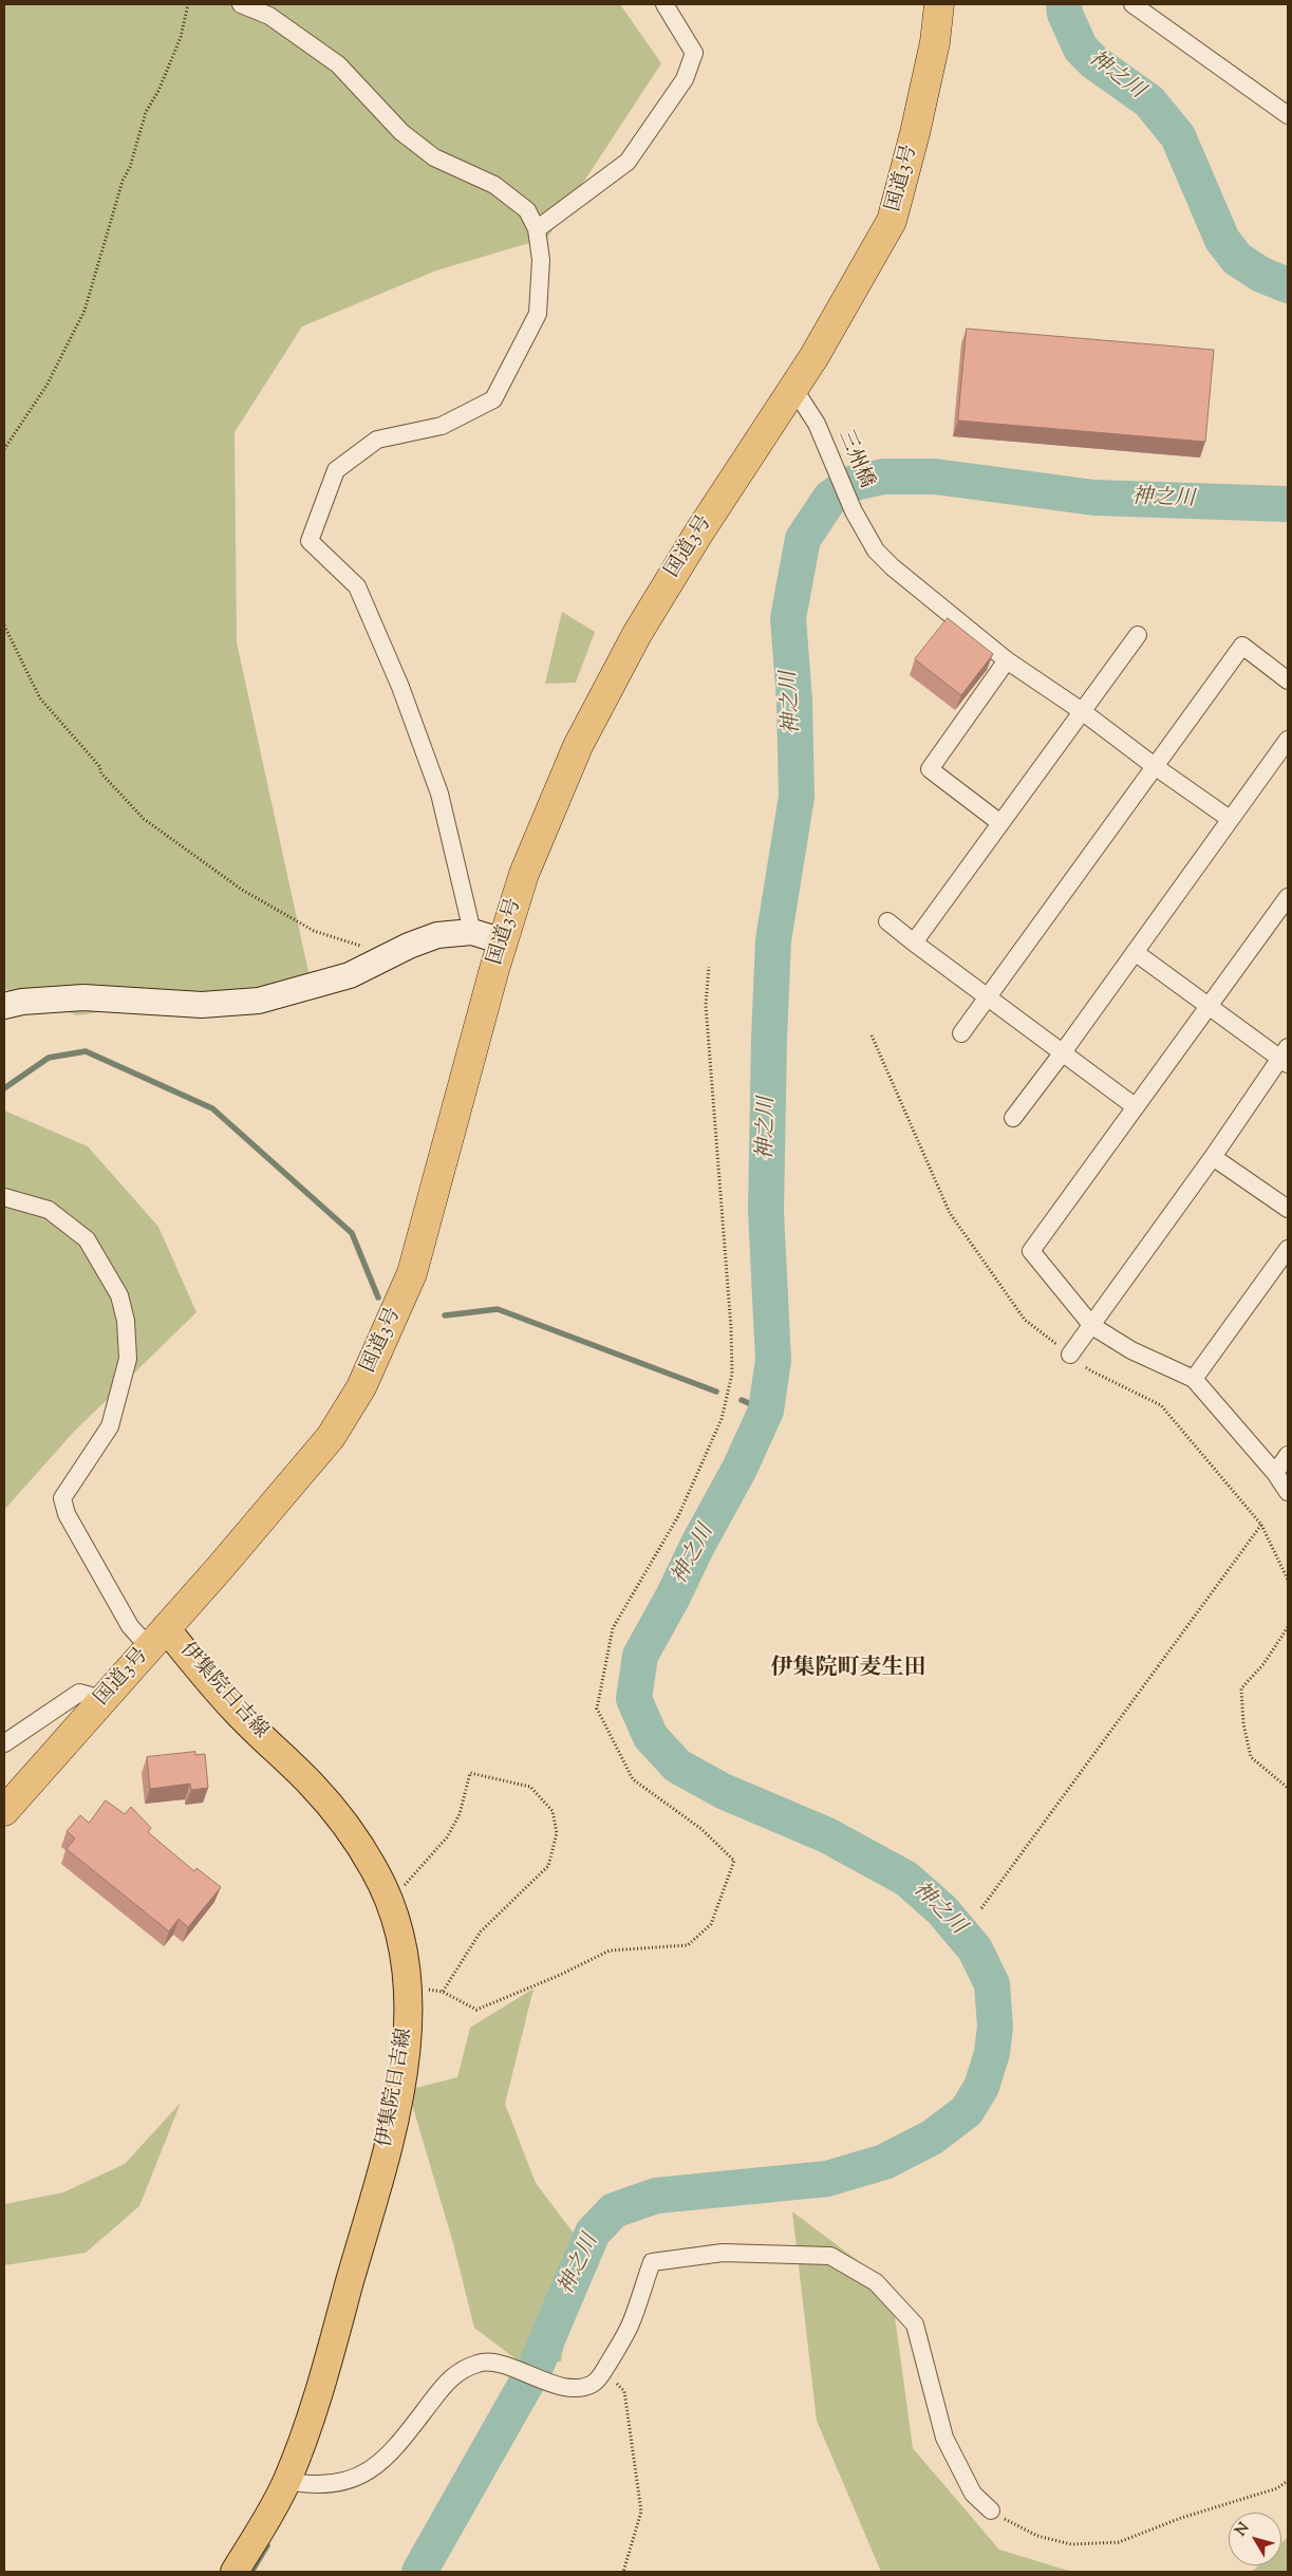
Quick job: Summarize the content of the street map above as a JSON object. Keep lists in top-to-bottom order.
{
  "streets": {
    "highway": ["国道3号"],
    "main road": ["伊集院日吉線"],
    "street": ["三州橋"]
  },
  "crossings": [
    ["国道3号", "三州橋"],
    ["国道3号", "伊集院日吉線"]
  ],
  "districts": ["伊集院町麦生田"],
  "water": ["神之川"],
  "north": "top left"
}
